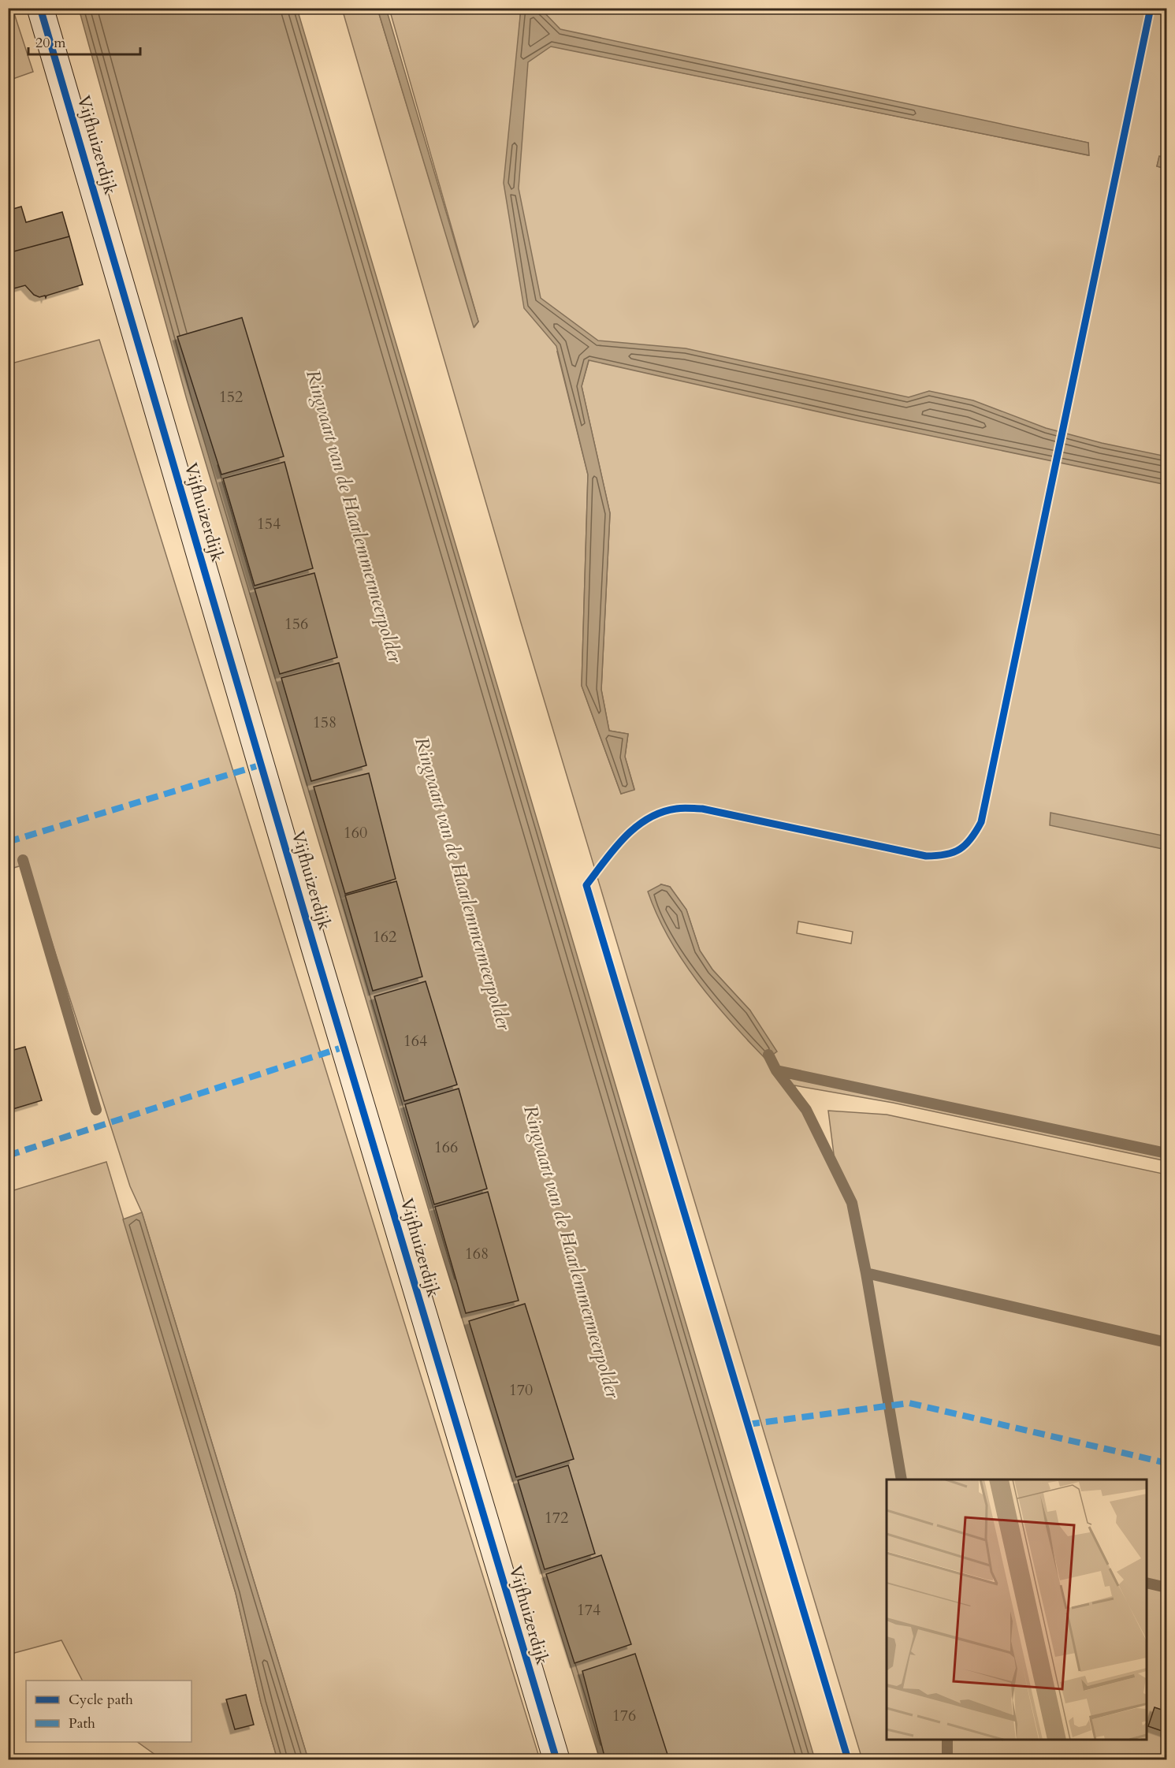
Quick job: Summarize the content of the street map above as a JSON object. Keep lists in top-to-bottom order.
{
  "streets": {
    "street": ["Vijfhuizerdijk"]
  },
  "water": ["Ringvaart van de Haarlemmermeerpolder"],
  "house_numbers": [
    "152",
    "154",
    "156",
    "158",
    "160",
    "162",
    "164",
    "166",
    "168",
    "170",
    "172",
    "174",
    "176"
  ],
  "legend": ["Cycle path", "Path"],
  "scale_bar": "20 m"
}
